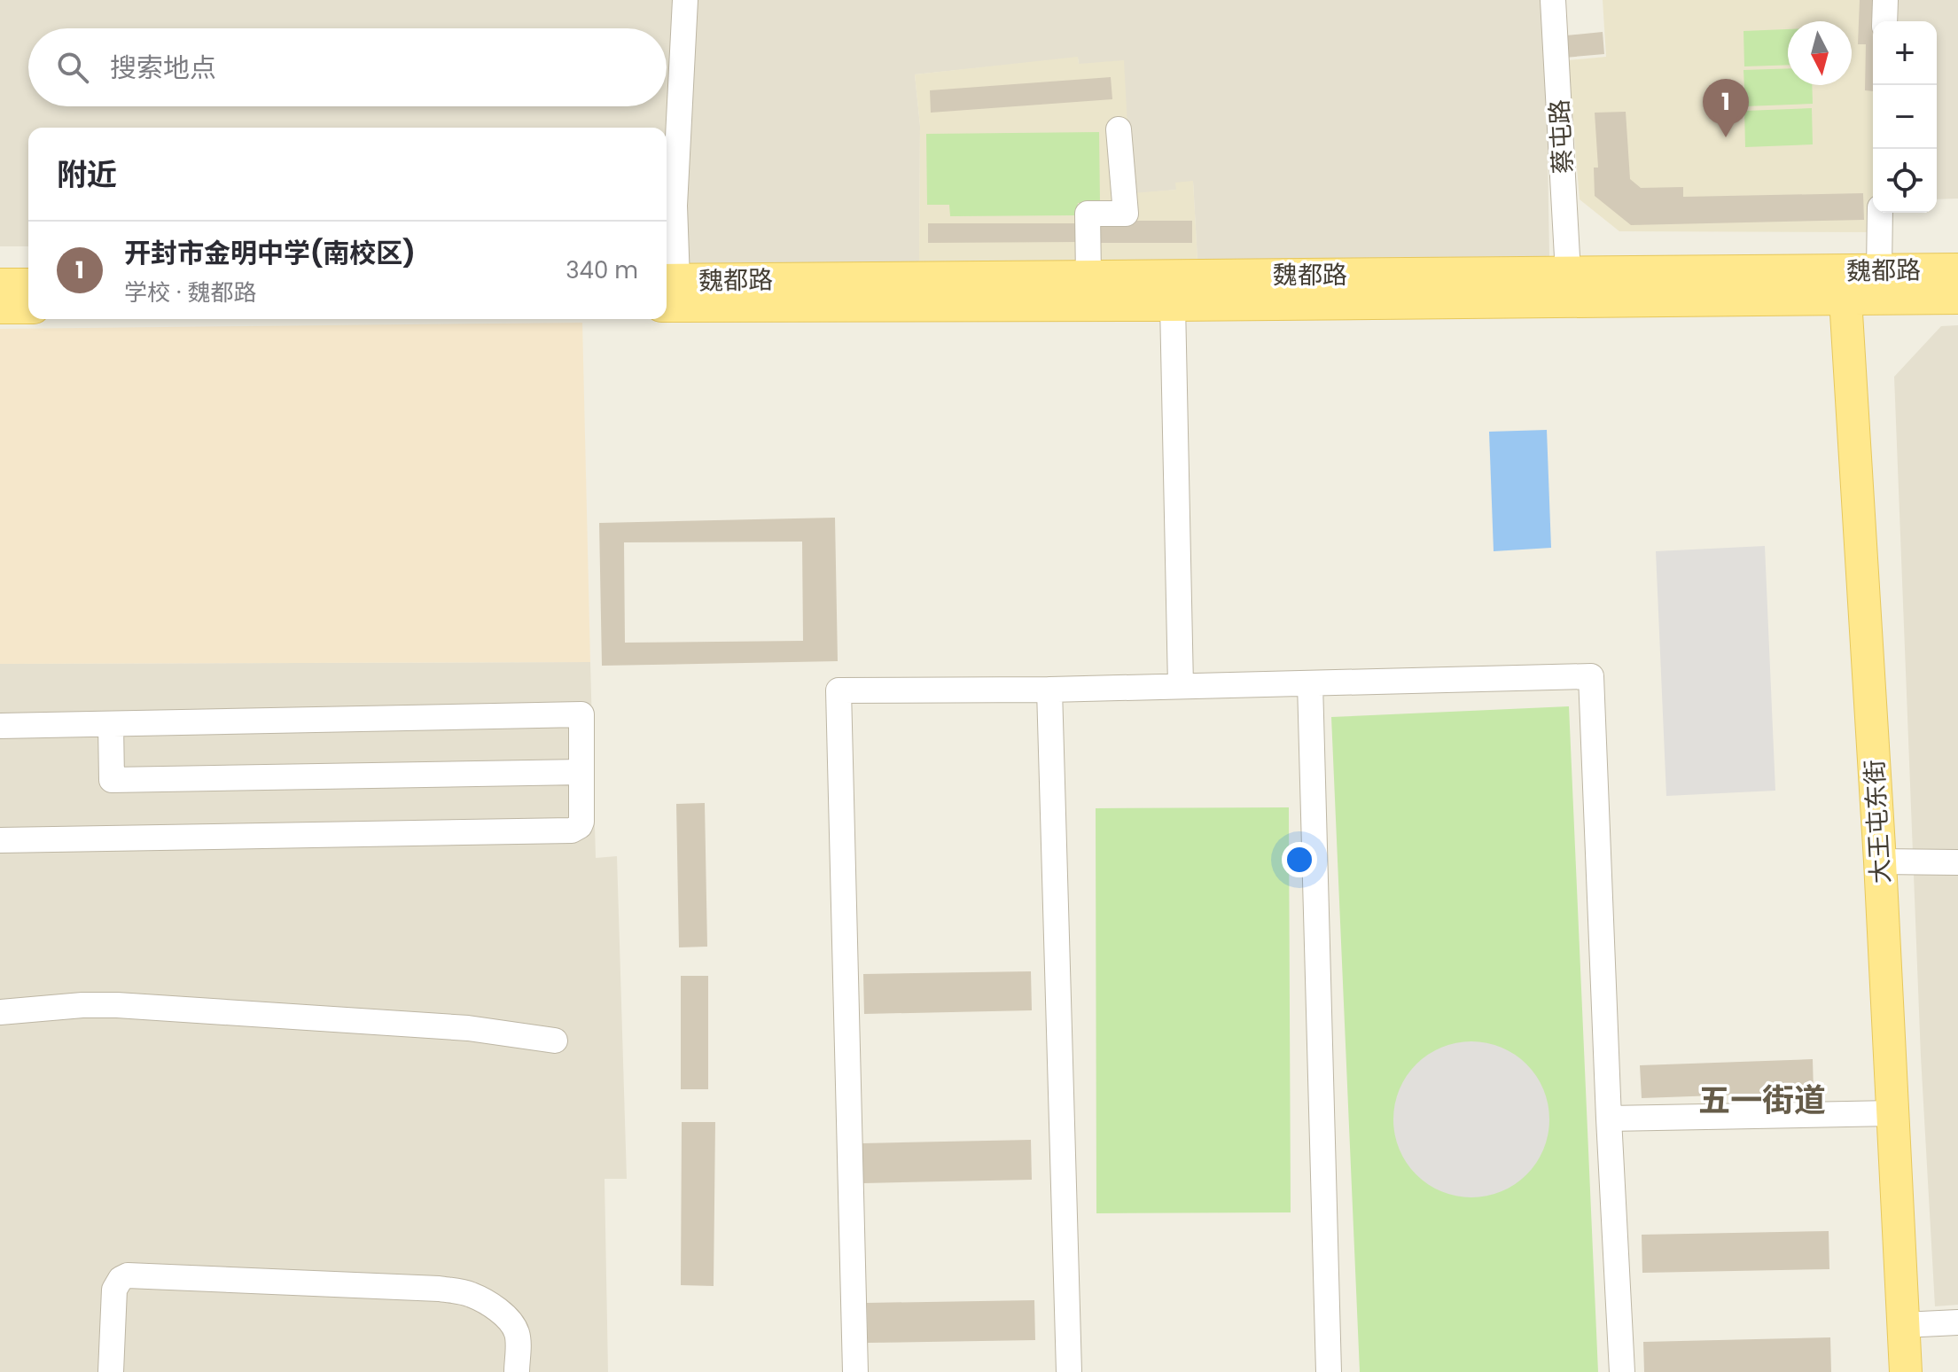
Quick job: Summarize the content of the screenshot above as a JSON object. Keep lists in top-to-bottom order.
{
  "streets": {
    "main road": ["魏都路", "大王屯东街"],
    "street": ["蔡屯路"]
  },
  "crossings": [
    ["蔡屯路", "魏都路"],
    ["魏都路", "大王屯东街"]
  ],
  "districts": ["五一街道"],
  "north": "bottom",
  "page": {
    "map_buttons": ["+", "−"],
    "search": "搜索地点",
    "pins": "1",
    "heading": "附近",
    "list": [
      {
        "mark": "1",
        "name": "开封市金明中学(南校区)",
        "note": "学校 · 魏都路",
        "value": "340 m"
      }
    ]
  }
}
